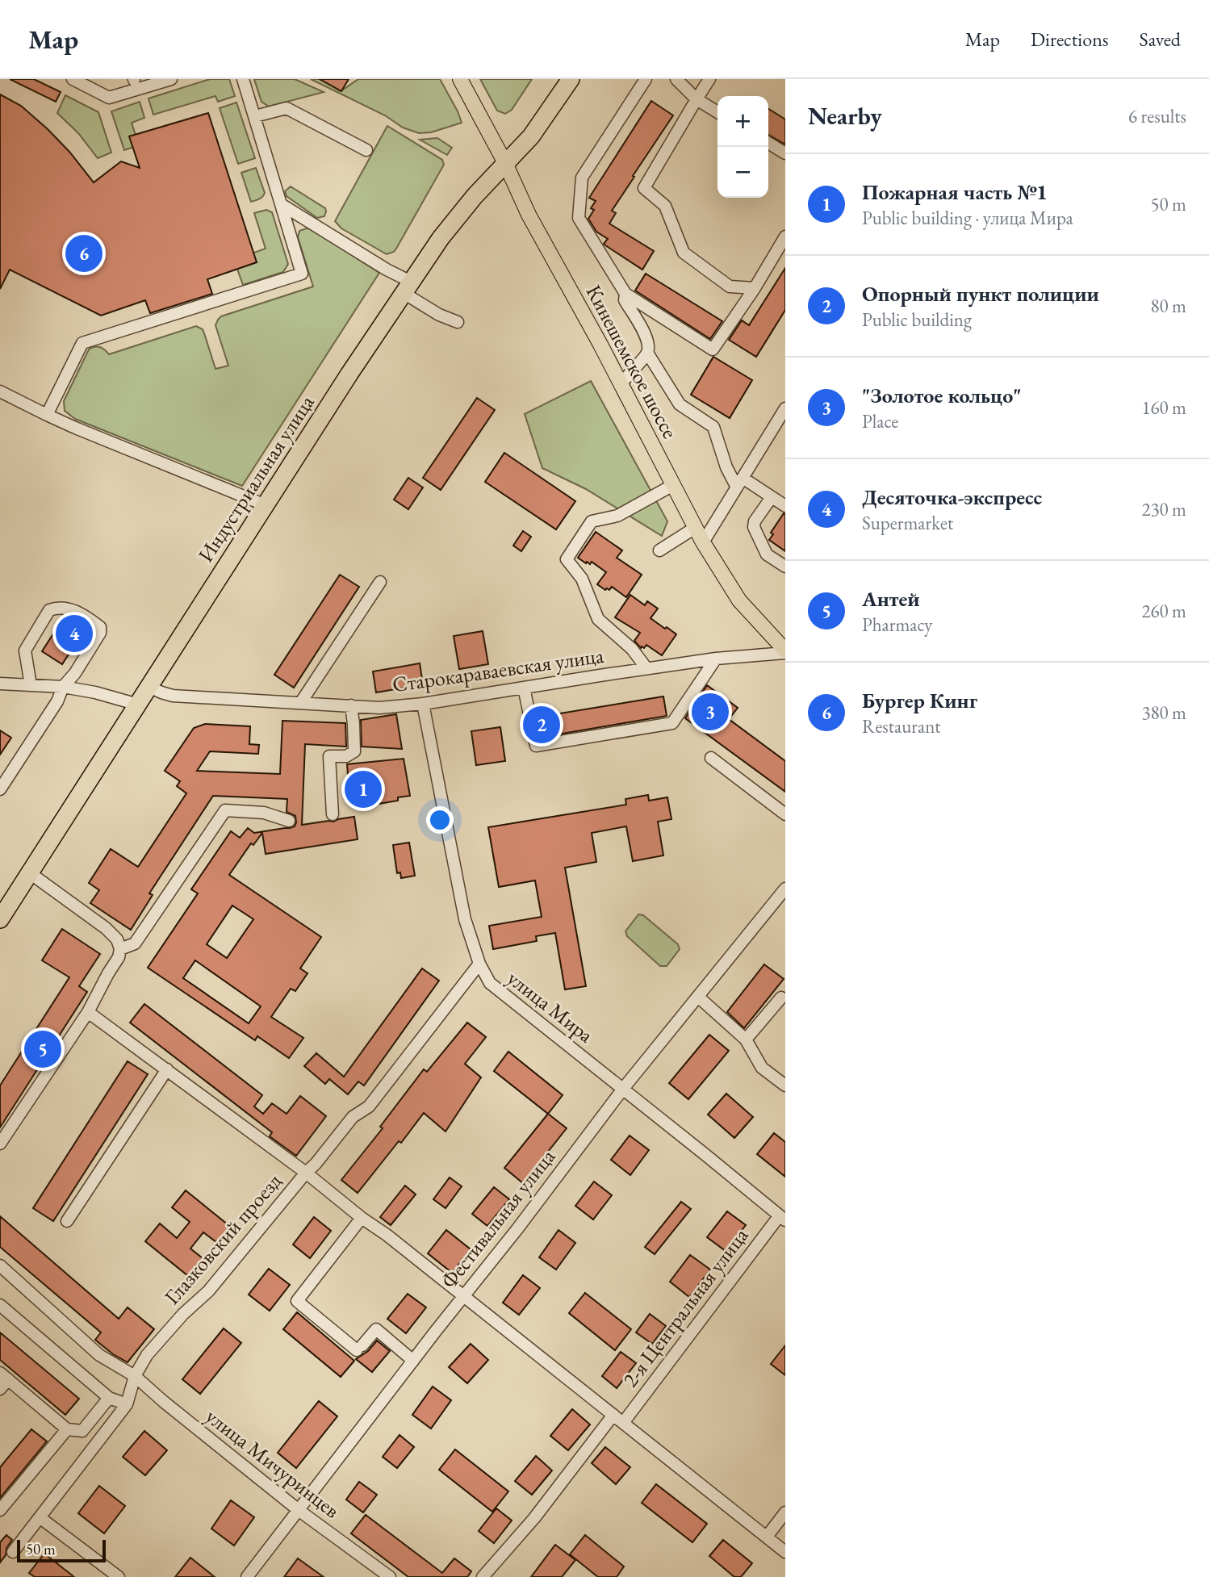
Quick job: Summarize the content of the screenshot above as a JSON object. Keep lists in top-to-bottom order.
{
  "streets": {
    "highway": ["Индустриальная улица"],
    "main road": ["Кинешемское шоссе"],
    "street": [
      "Старокараваевская улица",
      "улица Мира",
      "Фестивальная улица",
      "Глазковский проезд",
      "2-я Центральная улица",
      "улица Мичуринцев"
    ]
  },
  "crossings": [
    ["Кинешемское шоссе", "Индустриальная улица"],
    ["Кинешемское шоссе", "Старокараваевская улица"],
    ["Индустриальная улица", "Старокараваевская улица"],
    ["Старокараваевская улица", "улица Мира"],
    ["улица Мира", "Фестивальная улица"],
    ["улица Мира", "Глазковский проезд"],
    ["улица Мира", "2-я Центральная улица"],
    ["Фестивальная улица", "улица Мичуринцев"],
    ["Глазковский проезд", "улица Мичуринцев"]
  ],
  "scale_bar": "50 m",
  "page": {
    "header": "Map",
    "nav": ["Map", "Directions", "Saved"],
    "heading": ["Nearby", "6 results"],
    "map_buttons": ["+", "−"],
    "list": [
      {
        "mark": "1",
        "name": "Пожарная часть №1",
        "note": "Public building · улица Мира",
        "value": "50 m"
      },
      {
        "mark": "2",
        "name": "Опорный пункт полиции",
        "note": "Public building",
        "value": "80 m"
      },
      {
        "mark": "3",
        "name": "\"Золотое кольцо\"",
        "note": "Place",
        "value": "160 m"
      },
      {
        "mark": "4",
        "name": "Десяточка-экспресс",
        "note": "Supermarket",
        "value": "230 m"
      },
      {
        "mark": "5",
        "name": "Антей",
        "note": "Pharmacy",
        "value": "260 m"
      },
      {
        "mark": "6",
        "name": "Бургер Кинг",
        "note": "Restaurant",
        "value": "380 m"
      }
    ],
    "pins": [
      "6",
      "4",
      "3",
      "2",
      "1",
      "5"
    ],
    "scale": "50 m"
  }
}
